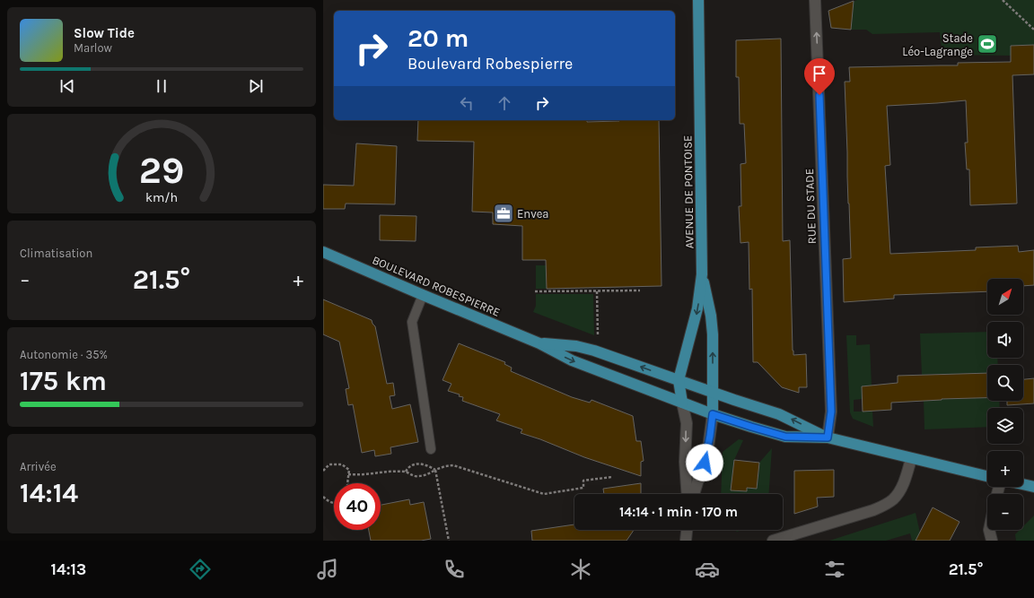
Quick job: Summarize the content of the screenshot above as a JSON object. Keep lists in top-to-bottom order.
{
  "streets": {
    "main road": ["AVENUE DE PONTOISE", "BOULEVARD ROBESPIERRE"],
    "street": ["RUE DU STADE"]
  },
  "crossings": [
    ["AVENUE DE PONTOISE", "BOULEVARD ROBESPIERRE"],
    ["RUE DU STADE", "BOULEVARD ROBESPIERRE"]
  ],
  "one_way": ["RUE DU STADE"],
  "places": {
    "sports": ["Stade Léo-Lagrange"],
    "office": ["Envea"]
  },
  "north": "top right",
  "page": {
    "turn": ["20 m", "Boulevard Robespierre"],
    "song": ["Slow Tide", "Marlow"],
    "tile": [
      "Climatisation",
      ["Autonomie · 35%", "175 km"],
      ["Arrivée", "14:14"]
    ],
    "heat": ["−", "21.5°", "+"],
    "map_buttons": ["+", "−"],
    "limit": "40",
    "trip": "14:14 · 1 min · 170 m",
    "tabs": ["14:13", "21.5°"],
    "gauge": ["29", "km/h"]
  }
}
